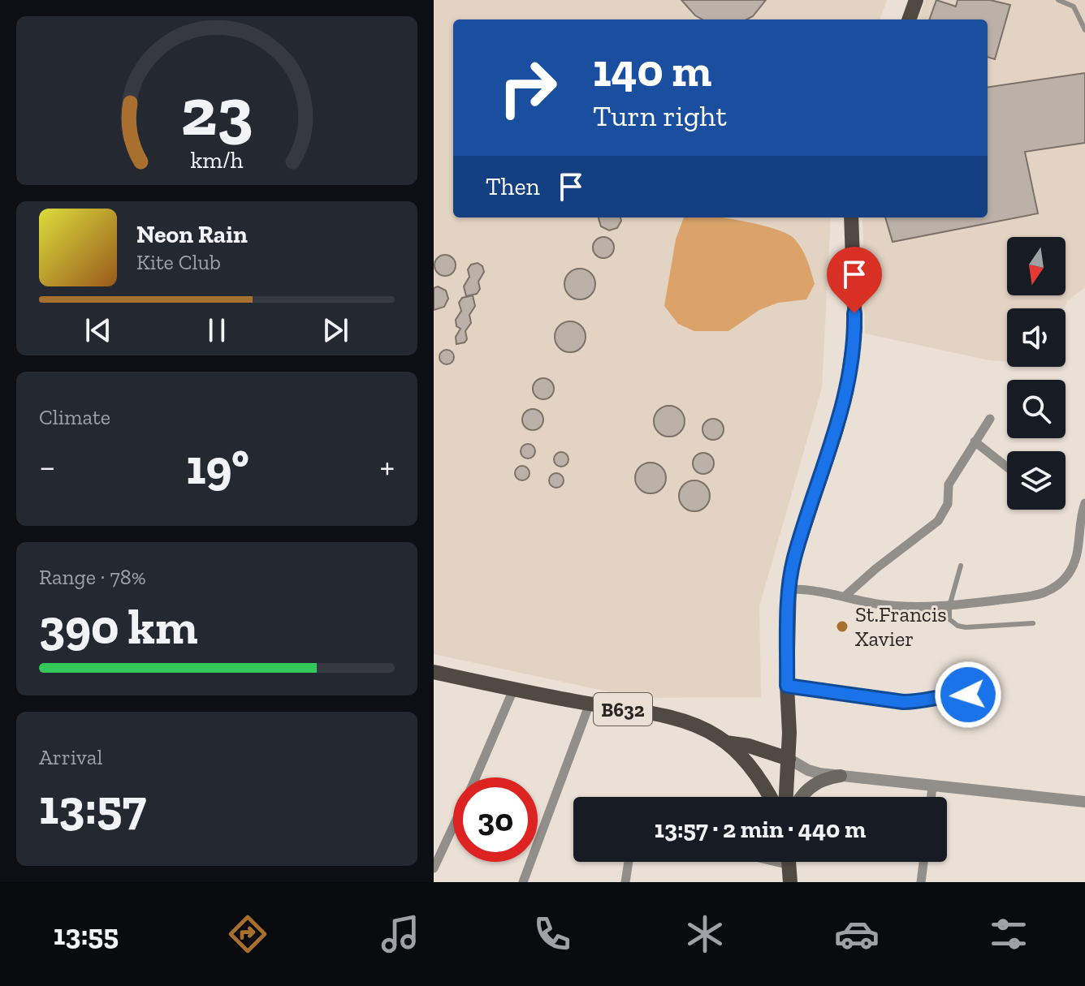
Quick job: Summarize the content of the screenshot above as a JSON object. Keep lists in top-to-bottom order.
{
  "streets": {
    "main road": ["B632"]
  },
  "places": ["St.Francis Xavier"],
  "north": "bottom",
  "page": {
    "turn": ["140 m", "Turn right"],
    "then": "Then",
    "song": ["Neon Rain", "Kite Club"],
    "tile": [
      "Climate",
      ["Range · 78%", "390 km"],
      ["Arrival", "13:57"]
    ],
    "heat": ["−", "19°", "+"],
    "limit": "30",
    "trip": "13:57 · 2 min · 440 m",
    "tabs": "13:55",
    "gauge": ["23", "km/h"]
  }
}
